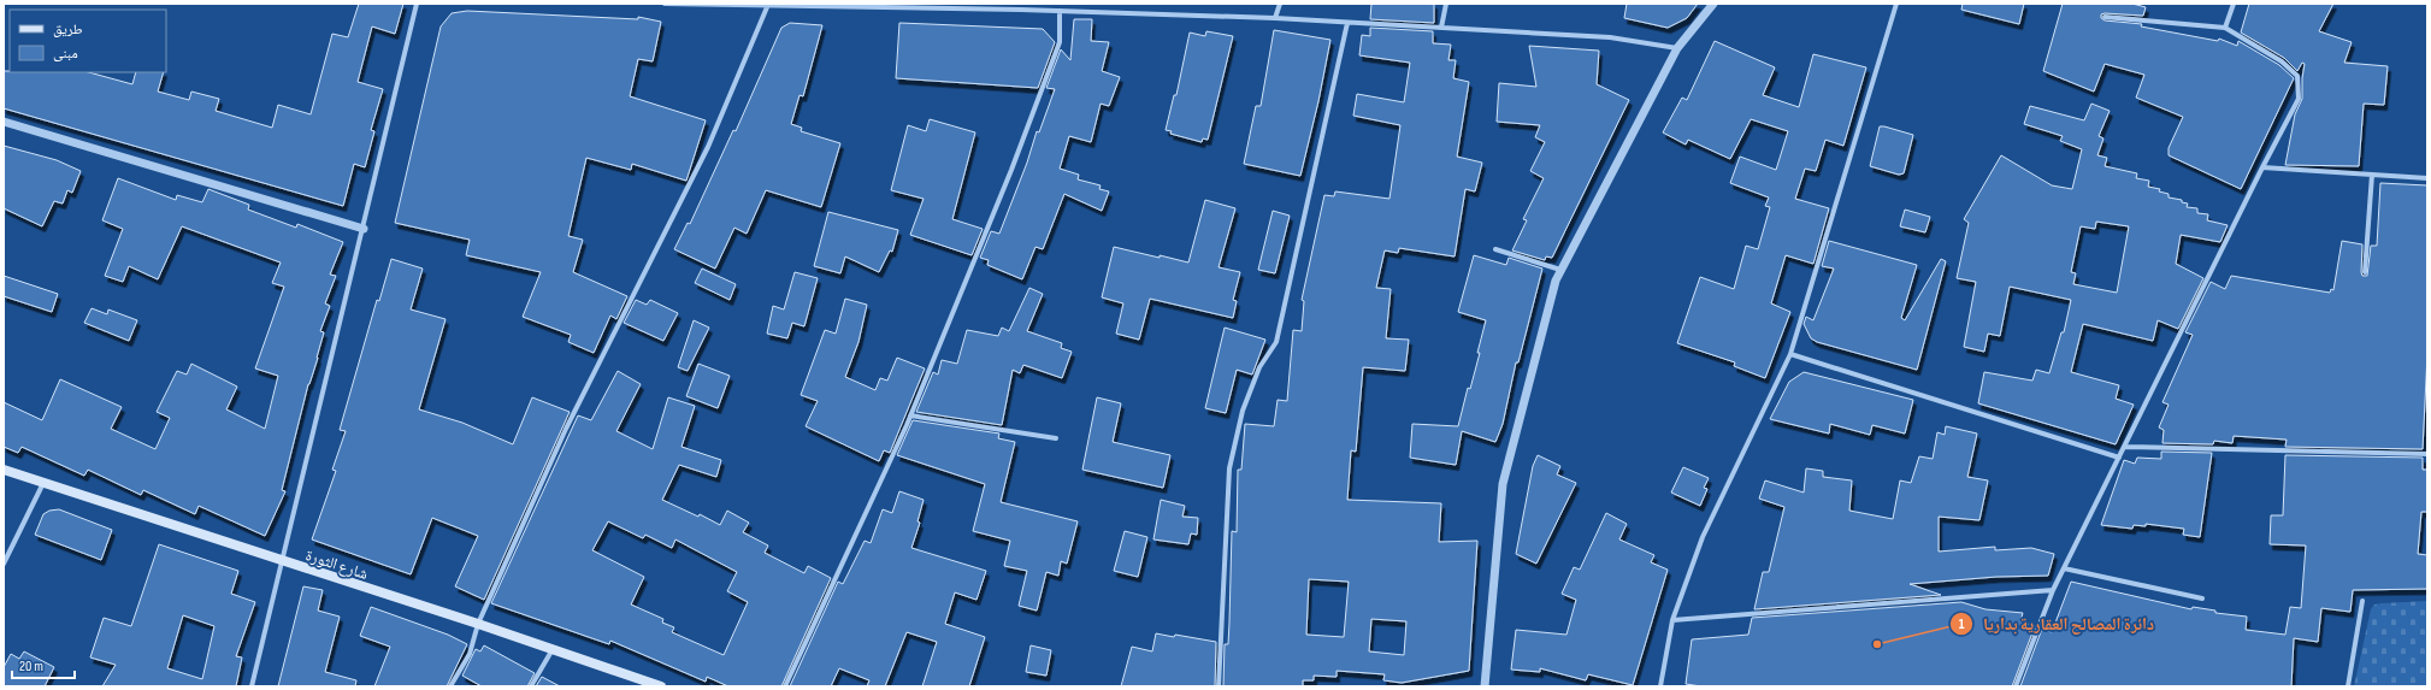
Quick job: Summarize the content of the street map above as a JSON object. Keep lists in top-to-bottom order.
{
  "streets": {
    "main road": ["شارع الثورة"]
  },
  "places": ["دائرة المصالح العقارية بداريا"],
  "legend": ["طريق", "مبنى"],
  "scale_bar": "20 m"
}
